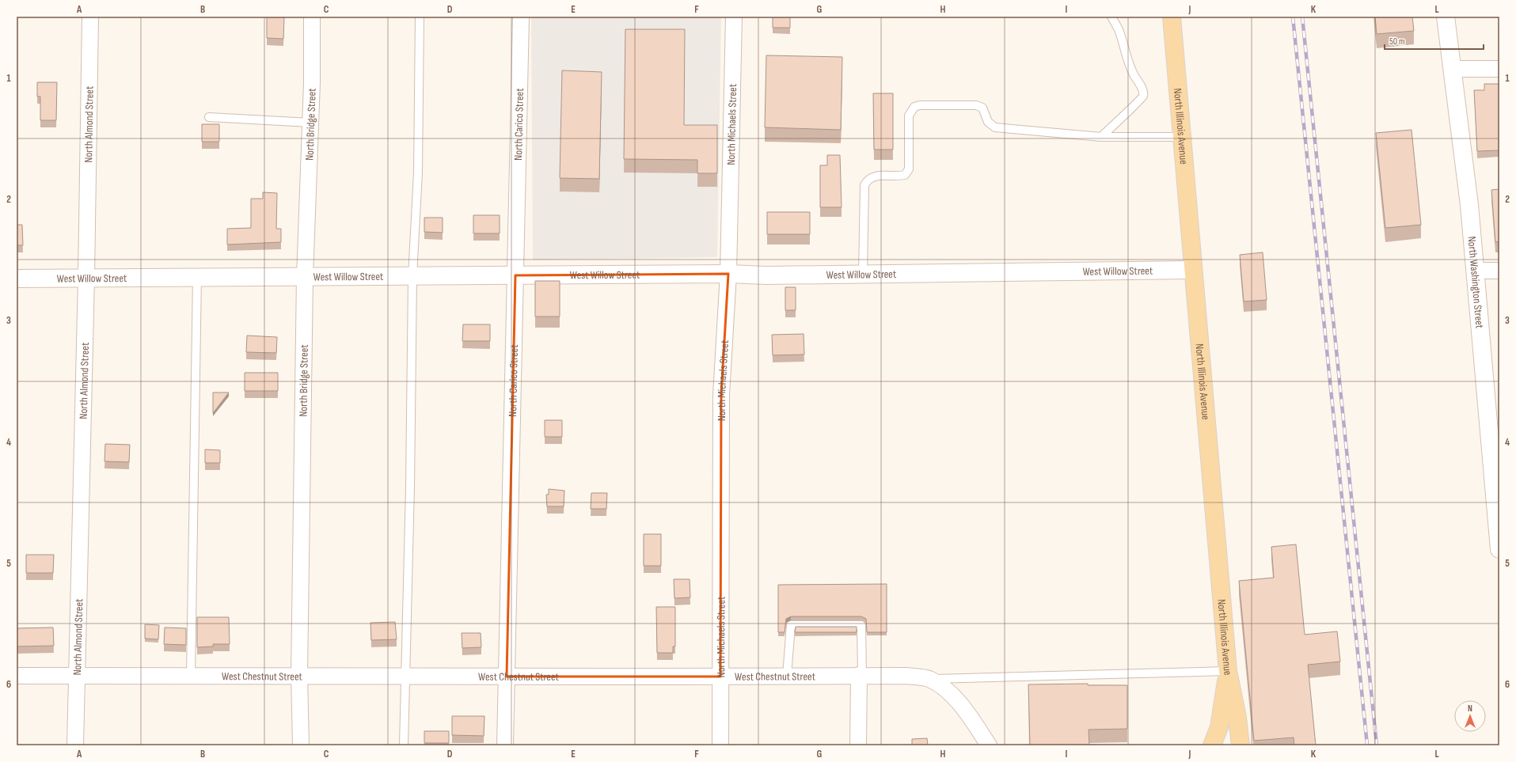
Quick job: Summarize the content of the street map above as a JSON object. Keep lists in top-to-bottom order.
{
  "streets": {
    "main road": ["North Illinois Avenue"],
    "street": [
      "North Almond Street",
      "North Bridge Street",
      "North Carico Street",
      "North Michaels Street",
      "West Willow Street",
      "North Washington Street",
      "West Chestnut Street"
    ]
  },
  "crossings": [
    ["North Almond Street", "West Willow Street"],
    ["North Almond Street", "West Chestnut Street"],
    ["North Bridge Street", "West Willow Street"],
    ["North Bridge Street", "West Chestnut Street"],
    ["North Carico Street", "West Willow Street"],
    ["North Carico Street", "West Chestnut Street"],
    ["North Michaels Street", "West Willow Street"],
    ["North Michaels Street", "West Chestnut Street"],
    ["North Illinois Avenue", "West Willow Street"]
  ],
  "scale_bar": "50 m",
  "north": "top",
  "grid": {
    "columns": [
      "A",
      "B",
      "C",
      "D",
      "E",
      "F",
      "G",
      "H",
      "I",
      "J",
      "K",
      "L"
    ],
    "rows": [
      "1",
      "2",
      "3",
      "4",
      "5",
      "6"
    ]
  }
}
